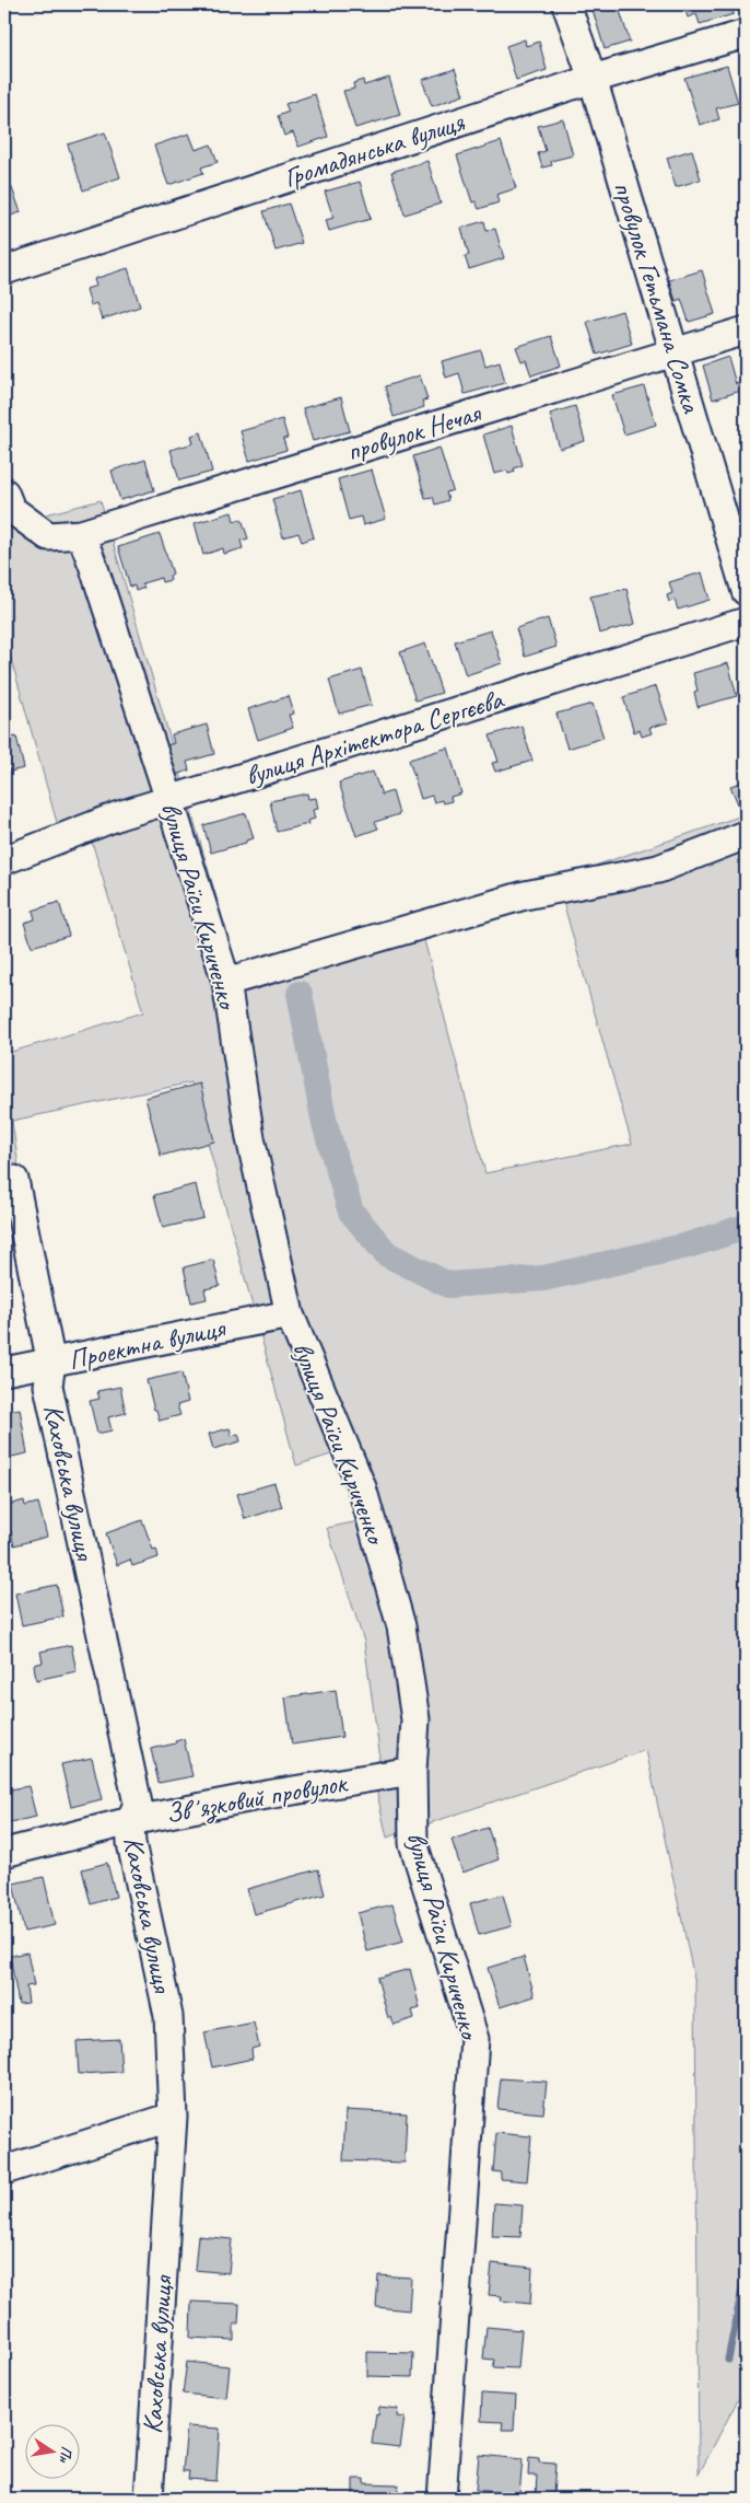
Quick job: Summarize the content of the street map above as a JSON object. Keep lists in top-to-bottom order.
{
  "streets": {
    "street": [
      "Громадянська вулиця",
      "провулок Гетьмана Сомка",
      "провулок Нечая",
      "вулиця Архітектора Сергєєва",
      "вулиця Раїси Кириченко",
      "Проектна вулиця",
      "Каховська вулиця",
      "Звʼязковий провулок"
    ]
  },
  "crossings": [
    ["Громадянська вулиця", "провулок Гетьмана Сомка"],
    ["провулок Гетьмана Сомка", "провулок Нечая"],
    ["провулок Нечая", "вулиця Раїси Кириченко"],
    ["вулиця Архітектора Сергєєва", "вулиця Раїси Кириченко"],
    ["вулиця Раїси Кириченко", "Проектна вулиця"],
    ["вулиця Раїси Кириченко", "Звʼязковий провулок"],
    ["Проектна вулиця", "Каховська вулиця"],
    ["Каховська вулиця", "Звʼязковий провулок"]
  ],
  "north": "right"
}
